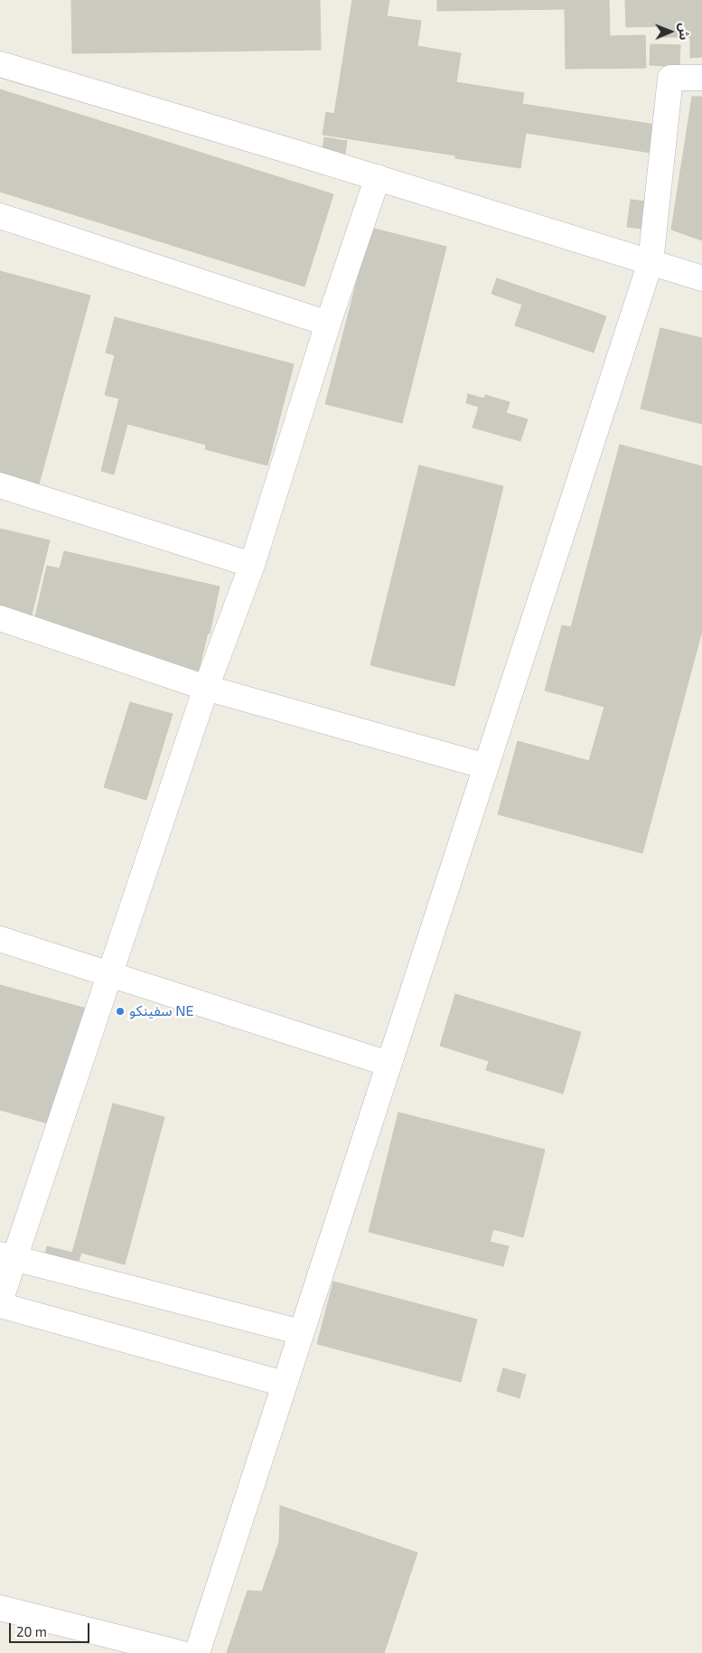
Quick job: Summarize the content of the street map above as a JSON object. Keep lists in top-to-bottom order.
{
  "places": ["سفينكو NE"],
  "scale_bar": "20 m",
  "north": "right"
}
